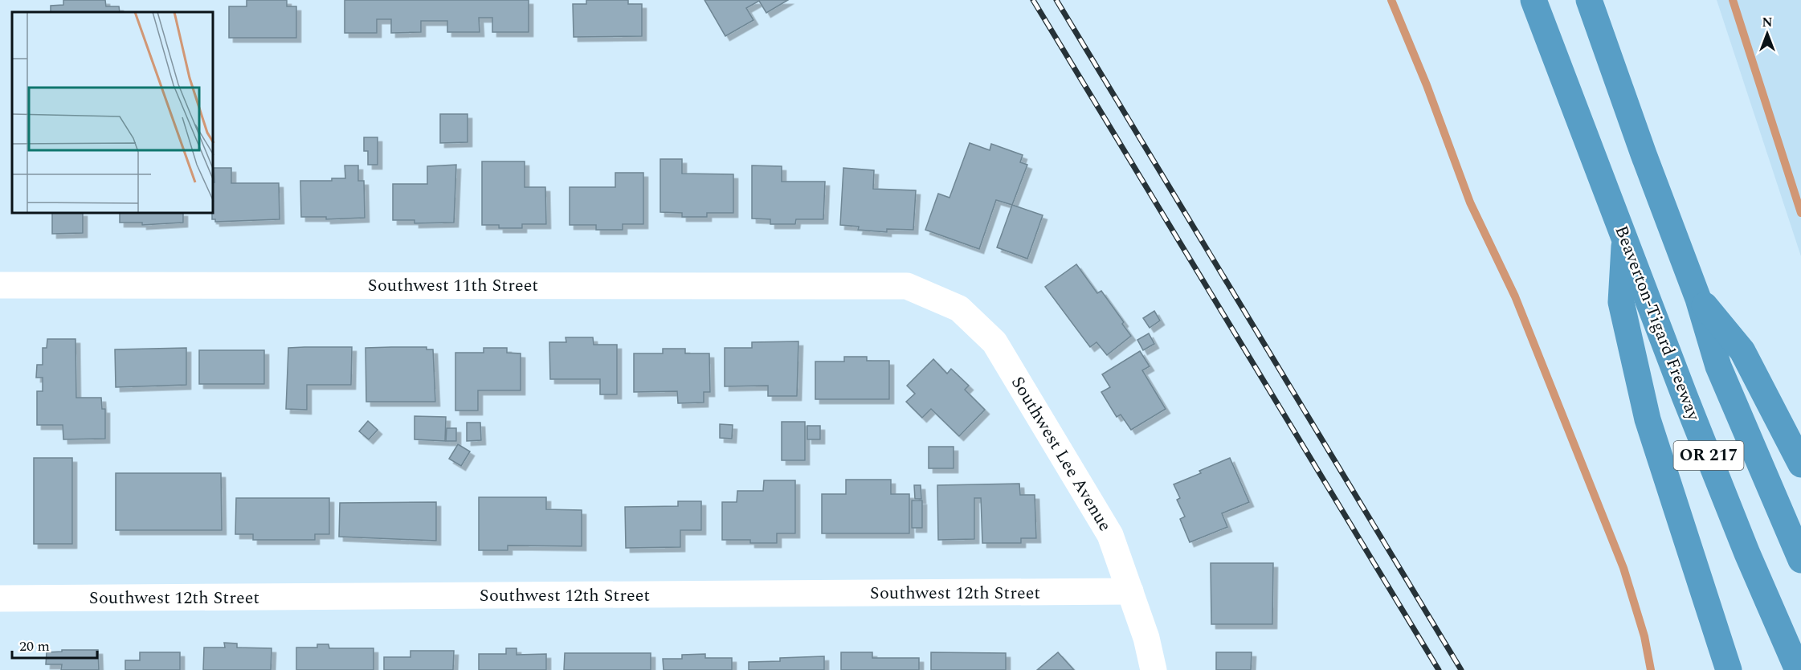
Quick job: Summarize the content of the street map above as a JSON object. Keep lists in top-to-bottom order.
{
  "streets": {
    "highway": ["Beaverton-Tigard Freeway", "OR 217"],
    "street": ["Southwest 11th Street", "Southwest Lee Avenue", "Southwest 12th Street"]
  },
  "crossings": [
    ["Southwest 11th Street", "Southwest Lee Avenue"],
    ["Southwest Lee Avenue", "Southwest 12th Street"]
  ],
  "scale_bar": "20 m",
  "north": "top"
}
